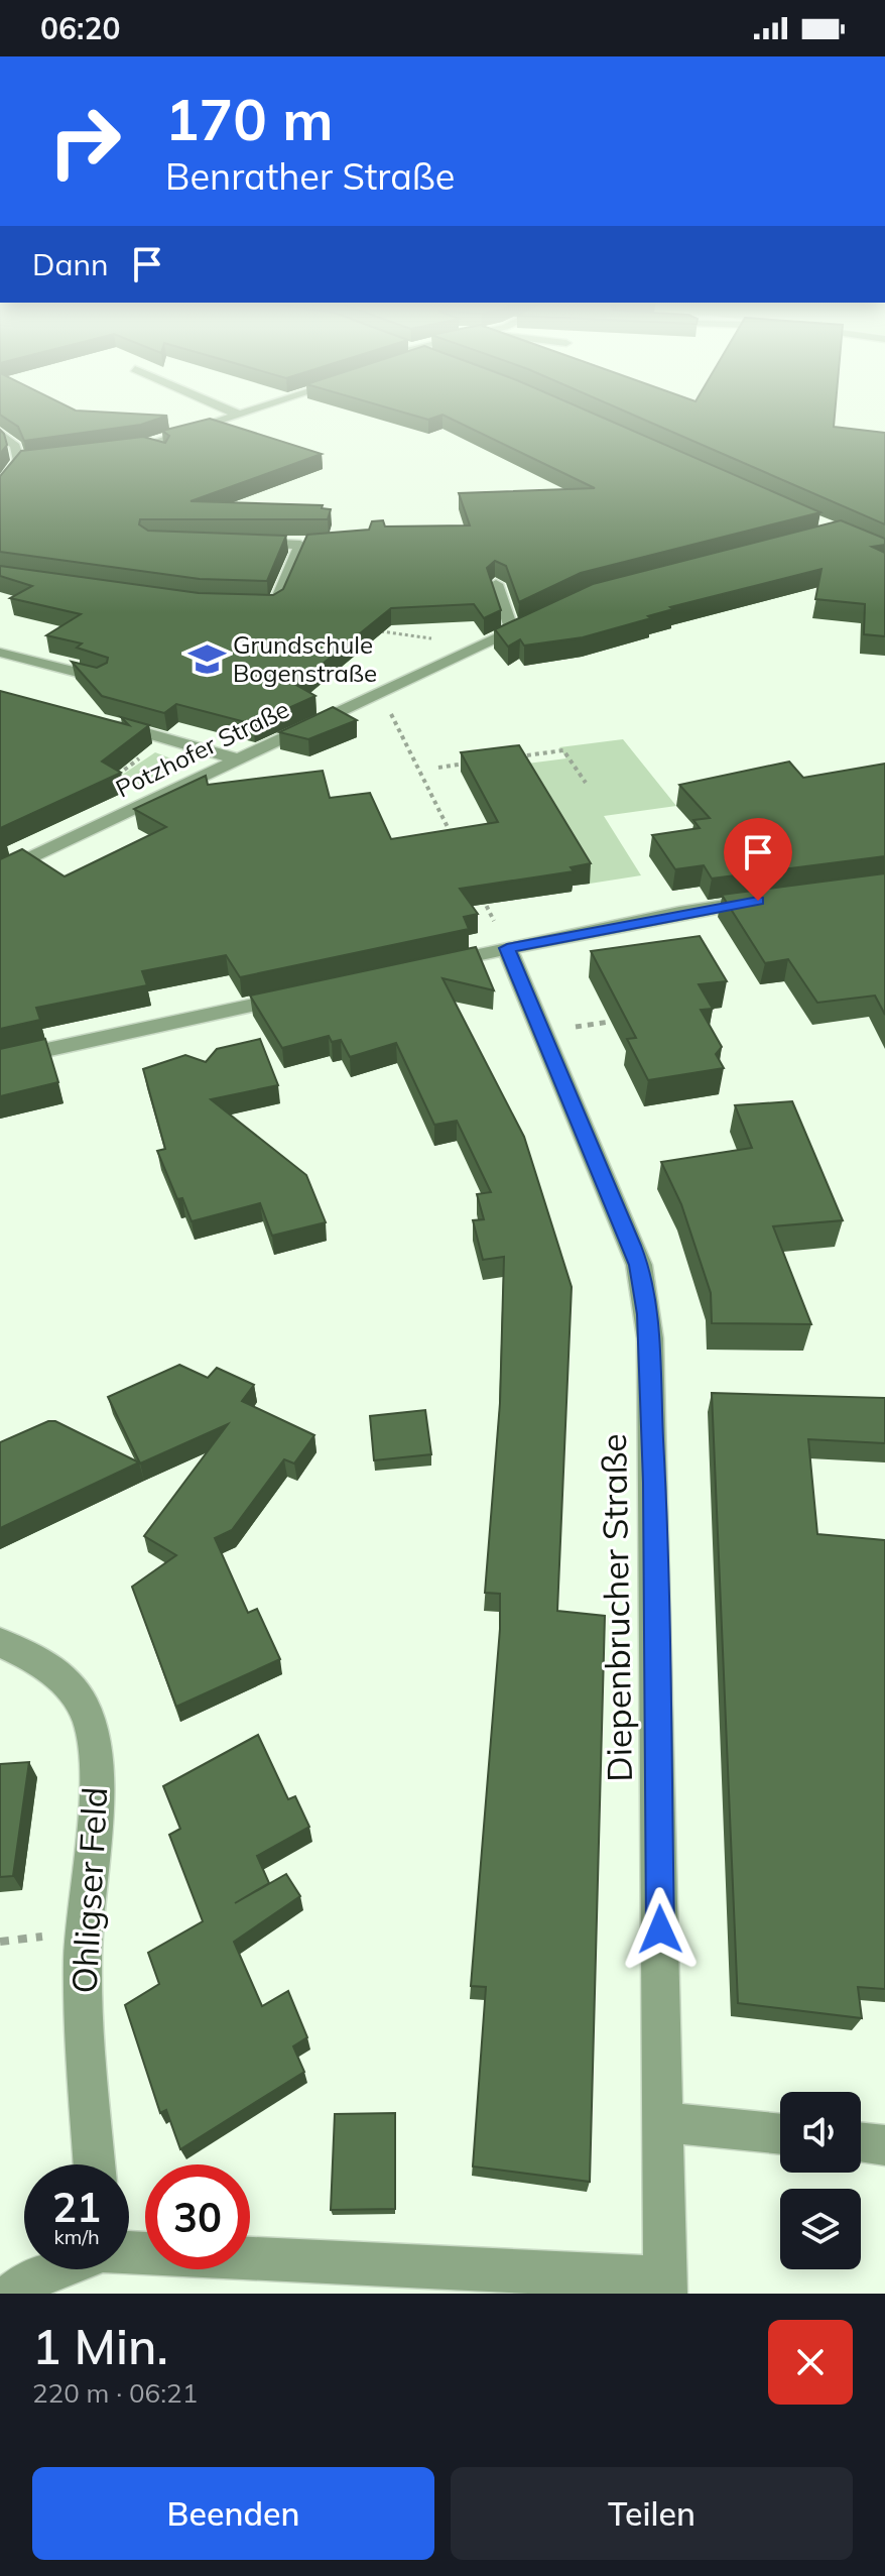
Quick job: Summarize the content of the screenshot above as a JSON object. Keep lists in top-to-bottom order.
{
  "streets": {
    "street": ["Potzhofer Straße", "Diepenbrucher Straße", "Ohligser Feld"]
  },
  "places": {
    "school or university": ["Grundschule Bogenstraße"]
  },
  "page": {
    "status": "06:20",
    "turn": ["170 m", "Benrather Straße"],
    "then": "Dann",
    "speed": "21 km/h",
    "limit": "30",
    "heading": ["1 Min.", "220 m · 06:21"],
    "buttons": ["Beenden", "Teilen"]
  }
}
